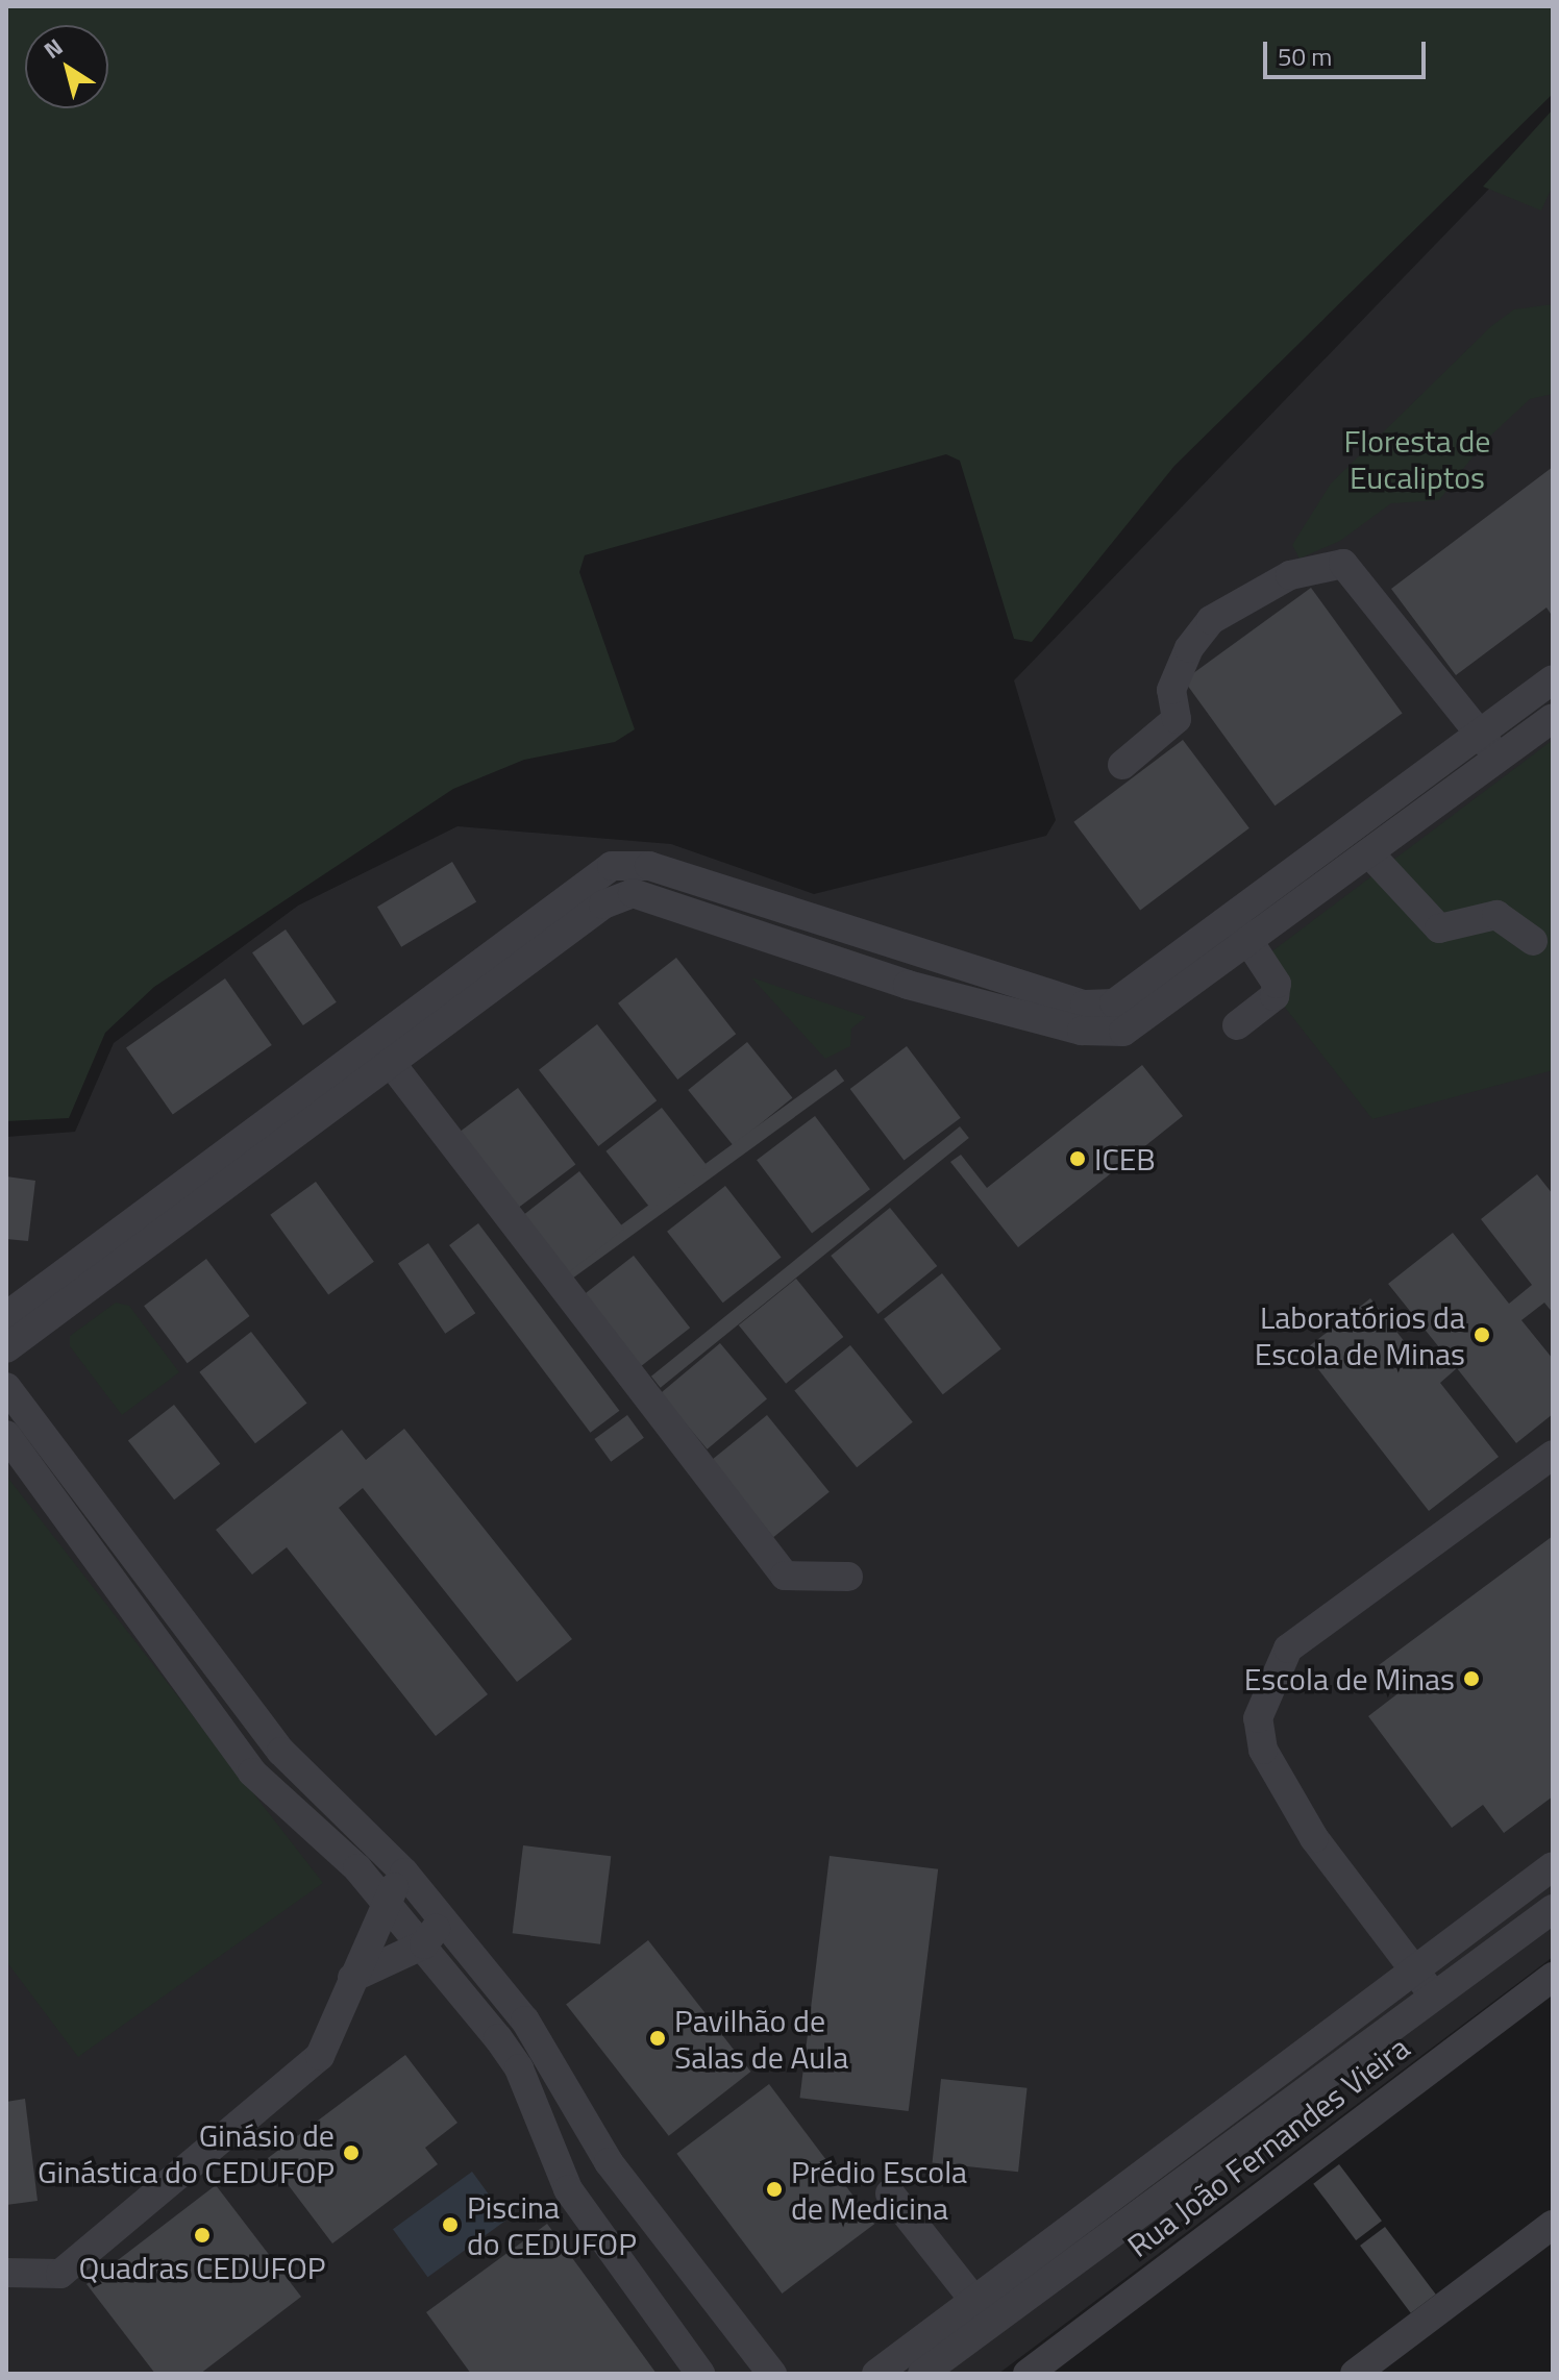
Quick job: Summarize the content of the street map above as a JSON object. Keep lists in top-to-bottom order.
{
  "streets": {
    "street": ["Rua João Fernandes Vieira"]
  },
  "parks": ["Floresta de Eucaliptos"],
  "places": [
    "ICEB",
    "Laboratórios da Escola de Minas",
    "Escola de Minas",
    "Pavilhão de Salas de Aula",
    "Ginásio de Ginástica do CEDUFOP",
    "Prédio Escola de Medicina",
    "Piscina do CEDUFOP",
    "Quadras CEDUFOP"
  ],
  "scale_bar": "50 m",
  "north": "top left"
}
